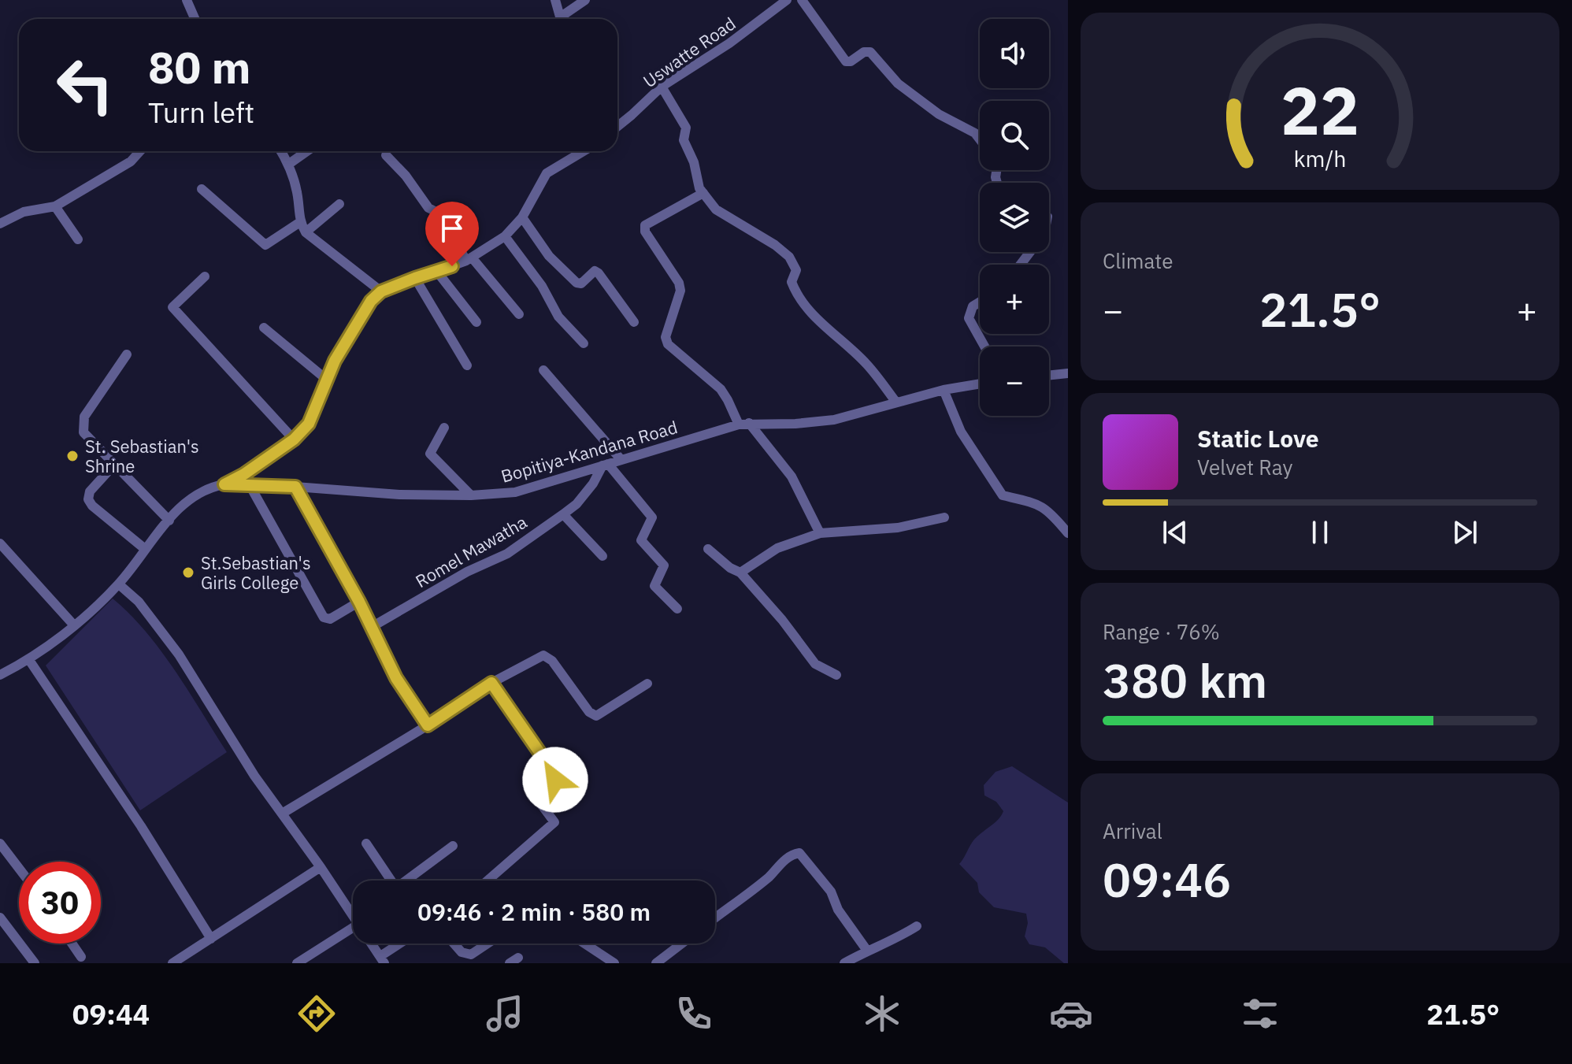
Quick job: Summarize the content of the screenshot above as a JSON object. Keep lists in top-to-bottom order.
{
  "streets": {
    "street": ["Uswatte Road", "Bopitiya-Kandana Road", "Romel Mawatha"]
  },
  "crossings": [
    ["Bopitiya-Kandana Road", "Romel Mawatha"]
  ],
  "places": ["St. Sebastian's Shrine", "St.Sebastian's Girls College"],
  "page": {
    "map_buttons": ["+", "−"],
    "turn": ["80 m", "Turn left"],
    "tile": [
      "Climate",
      ["Range · 76%", "380 km"],
      ["Arrival", "09:46"]
    ],
    "heat": ["−", "21.5°", "+"],
    "song": ["Static Love", "Velvet Ray"],
    "limit": "30",
    "trip": "09:46 · 2 min · 580 m",
    "tabs": ["09:44", "21.5°"],
    "gauge": ["22", "km/h"]
  }
}
